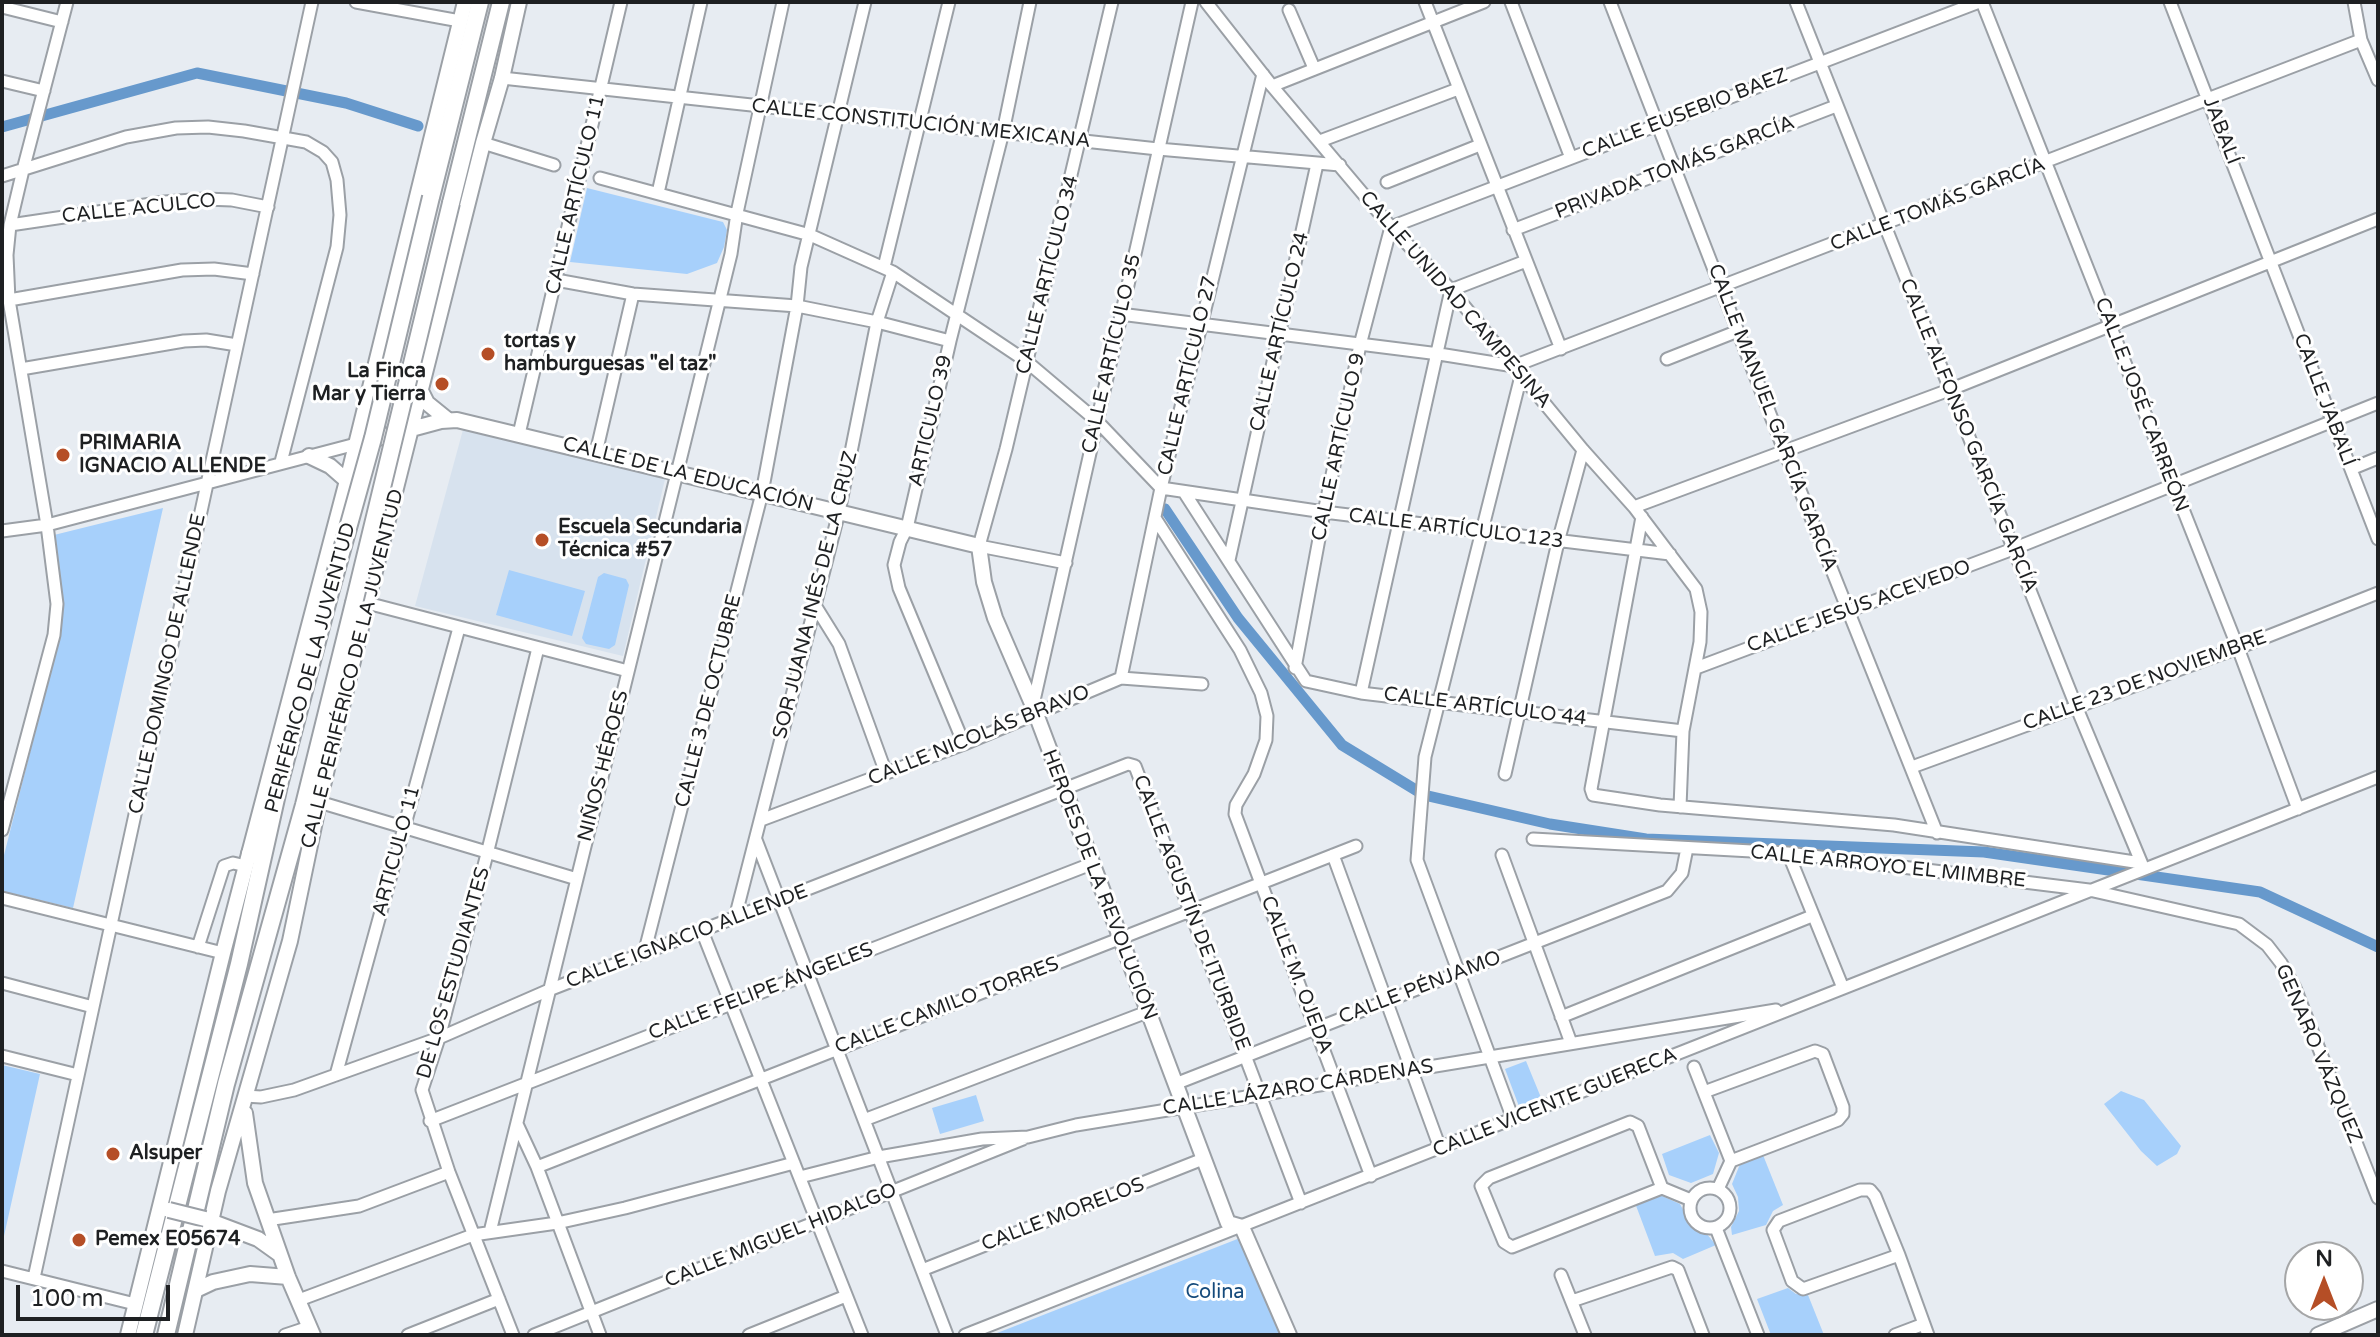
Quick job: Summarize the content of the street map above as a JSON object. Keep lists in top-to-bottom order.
{
  "streets": {
    "highway": ["PERIFÉRICO DE LA JUVENTUD"],
    "main road": ["CALLE DE LA EDUCACIÓN", "CALLE PERIFÉRICO DE LA JUVENTUD", "HEROES DE LA REVOLUCIÓN"],
    "street": [
      "CALLE EUSEBIO BAEZ",
      "CALLE CONSTITUCIÓN MEXICANA",
      "JABALÍ",
      "PRIVADA TOMÁS GARCÍA",
      "CALLE ARTÍCULO 11",
      "CALLE TOMÁS GARCÍA",
      "CALLE ACULCO",
      "CALLE ARTÍCULO 34",
      "CALLE UNIDAD CAMPESINA",
      "CALLE ARTÍCULO 24",
      "CALLE ARTÍCULO 35",
      "CALLE ARTÍCULO 27",
      "CALLE JABALÍ",
      "CALLE JOSÉ CARREÓN",
      "CALLE MANUEL GARCÍA GARCÍA",
      "ARTICULO 39",
      "CALLE ALFONSO GARCÍA GARCÍA",
      "CALLE ARTÍCULO 9",
      "CALLE ARTÍCULO 123",
      "SOR JUANA INÉS DE LA CRUZ",
      "CALLE JESÚS ACEVEDO",
      "CALLE DOMINGO DE ALLENDE",
      "CALLE 23 DE NOVIEMBRE",
      "CALLE 3 DE OCTUBRE",
      "CALLE ARTÍCULO 44",
      "CALLE NICOLÁS BRAVO",
      "NIÑOS HÉROES",
      "ARTICULO 11",
      "CALLE ARROYO EL MIMBRE",
      "CALLE AGUSTÍN DE ITURBIDE",
      "CALLE IGNACIO ALLENDE",
      "DE LOS ESTUDIANTES",
      "CALLE M. OJEDA",
      "CALLE PÉNJAMO",
      "CALLE FELIPE ÁNGELES",
      "CALLE CAMILO TORRES",
      "GENARO VÁZQUEZ",
      "CALLE LÁZARO CÁRDENAS",
      "CALLE VICENTE GUERECA",
      "CALLE MORELOS",
      "CALLE MIGUEL HIDALGO"
    ]
  },
  "crossings": [
    ["CALLE EUSEBIO BAEZ", "CALLE UNIDAD CAMPESINA"],
    ["CALLE EUSEBIO BAEZ", "CALLE JOSÉ CARREÓN"],
    ["CALLE EUSEBIO BAEZ", "CALLE MANUEL GARCÍA GARCÍA"],
    ["CALLE EUSEBIO BAEZ", "CALLE ALFONSO GARCÍA GARCÍA"],
    ["CALLE EUSEBIO BAEZ", "CALLE ARTÍCULO 9"],
    ["CALLE CONSTITUCIÓN MEXICANA", "CALLE ARTÍCULO 11"],
    ["CALLE CONSTITUCIÓN MEXICANA", "CALLE ARTÍCULO 34"],
    ["CALLE CONSTITUCIÓN MEXICANA", "CALLE UNIDAD CAMPESINA"],
    ["CALLE CONSTITUCIÓN MEXICANA", "CALLE ARTÍCULO 24"],
    ["CALLE CONSTITUCIÓN MEXICANA", "CALLE ARTÍCULO 35"],
    ["CALLE CONSTITUCIÓN MEXICANA", "CALLE ARTÍCULO 27"],
    ["CALLE CONSTITUCIÓN MEXICANA", "ARTICULO 39"],
    ["CALLE CONSTITUCIÓN MEXICANA", "SOR JUANA INÉS DE LA CRUZ"],
    ["CALLE CONSTITUCIÓN MEXICANA", "CALLE PERIFÉRICO DE LA JUVENTUD"],
    ["CALLE CONSTITUCIÓN MEXICANA", "NIÑOS HÉROES"],
    ["JABALÍ", "CALLE TOMÁS GARCÍA"],
    ["JABALÍ", "CALLE JABALÍ"],
    ["PRIVADA TOMÁS GARCÍA", "CALLE MANUEL GARCÍA GARCÍA"],
    ["PRIVADA TOMÁS GARCÍA", "CALLE ALFONSO GARCÍA GARCÍA"],
    ["CALLE ARTÍCULO 11", "CALLE DE LA EDUCACIÓN"],
    ["CALLE TOMÁS GARCÍA", "CALLE UNIDAD CAMPESINA"],
    ["CALLE TOMÁS GARCÍA", "CALLE JOSÉ CARREÓN"],
    ["CALLE TOMÁS GARCÍA", "CALLE MANUEL GARCÍA GARCÍA"],
    ["CALLE TOMÁS GARCÍA", "CALLE ALFONSO GARCÍA GARCÍA"],
    ["CALLE ACULCO", "CALLE DOMINGO DE ALLENDE"],
    ["CALLE ARTÍCULO 34", "CALLE DE LA EDUCACIÓN"],
    ["CALLE ARTÍCULO 34", "HEROES DE LA REVOLUCIÓN"],
    ["CALLE UNIDAD CAMPESINA", "CALLE ARTÍCULO 27"],
    ["CALLE UNIDAD CAMPESINA", "CALLE ARTÍCULO 9"],
    ["CALLE UNIDAD CAMPESINA", "CALLE ARTÍCULO 123"],
    ["CALLE UNIDAD CAMPESINA", "CALLE JESÚS ACEVEDO"],
    ["CALLE ARTÍCULO 24", "CALLE ARTÍCULO 123"],
    ["CALLE ARTÍCULO 35", "CALLE NICOLÁS BRAVO"],
    ["CALLE ARTÍCULO 35", "HEROES DE LA REVOLUCIÓN"],
    ["CALLE ARTÍCULO 27", "CALLE ARTÍCULO 123"],
    ["CALLE ARTÍCULO 27", "CALLE NICOLÁS BRAVO"],
    ["CALLE ARTÍCULO 27", "CALLE M. OJEDA"],
    ["CALLE JABALÍ", "CALLE JESÚS ACEVEDO"],
    ["CALLE JOSÉ CARREÓN", "CALLE JESÚS ACEVEDO"],
    ["CALLE JOSÉ CARREÓN", "CALLE 23 DE NOVIEMBRE"],
    ["CALLE JOSÉ CARREÓN", "CALLE VICENTE GUERECA"],
    ["CALLE MANUEL GARCÍA GARCÍA", "CALLE JESÚS ACEVEDO"],
    ["CALLE MANUEL GARCÍA GARCÍA", "CALLE 23 DE NOVIEMBRE"],
    ["ARTICULO 39", "CALLE DE LA EDUCACIÓN"],
    ["ARTICULO 39", "CALLE NICOLÁS BRAVO"],
    ["CALLE ALFONSO GARCÍA GARCÍA", "CALLE JESÚS ACEVEDO"],
    ["CALLE ALFONSO GARCÍA GARCÍA", "CALLE 23 DE NOVIEMBRE"],
    ["CALLE ALFONSO GARCÍA GARCÍA", "CALLE VICENTE GUERECA"],
    ["CALLE ARTÍCULO 9", "CALLE ARTÍCULO 123"],
    ["CALLE ARTÍCULO 9", "CALLE ARTÍCULO 44"],
    ["CALLE DE LA EDUCACIÓN", "SOR JUANA INÉS DE LA CRUZ"],
    ["CALLE DE LA EDUCACIÓN", "CALLE PERIFÉRICO DE LA JUVENTUD"],
    ["CALLE DE LA EDUCACIÓN", "CALLE 3 DE OCTUBRE"],
    ["CALLE DE LA EDUCACIÓN", "NIÑOS HÉROES"],
    ["CALLE DE LA EDUCACIÓN", "HEROES DE LA REVOLUCIÓN"],
    ["SOR JUANA INÉS DE LA CRUZ", "CALLE NICOLÁS BRAVO"],
    ["SOR JUANA INÉS DE LA CRUZ", "CALLE IGNACIO ALLENDE"],
    ["PERIFÉRICO DE LA JUVENTUD", "CALLE PERIFÉRICO DE LA JUVENTUD"],
    ["CALLE PERIFÉRICO DE LA JUVENTUD", "CALLE IGNACIO ALLENDE"],
    ["CALLE 3 DE OCTUBRE", "CALLE IGNACIO ALLENDE"],
    ["CALLE NICOLÁS BRAVO", "HEROES DE LA REVOLUCIÓN"],
    ["NIÑOS HÉROES", "CALLE IGNACIO ALLENDE"],
    ["NIÑOS HÉROES", "CALLE FELIPE ÁNGELES"],
    ["ARTICULO 11", "CALLE IGNACIO ALLENDE"],
    ["CALLE ARROYO EL MIMBRE", "CALLE PÉNJAMO"],
    ["CALLE ARROYO EL MIMBRE", "GENARO VÁZQUEZ"],
    ["CALLE ARROYO EL MIMBRE", "CALLE VICENTE GUERECA"],
    ["HEROES DE LA REVOLUCIÓN", "CALLE IGNACIO ALLENDE"],
    ["HEROES DE LA REVOLUCIÓN", "CALLE PÉNJAMO"],
    ["HEROES DE LA REVOLUCIÓN", "CALLE FELIPE ÁNGELES"],
    ["HEROES DE LA REVOLUCIÓN", "CALLE CAMILO TORRES"],
    ["HEROES DE LA REVOLUCIÓN", "CALLE LÁZARO CÁRDENAS"],
    ["HEROES DE LA REVOLUCIÓN", "CALLE VICENTE GUERECA"],
    ["HEROES DE LA REVOLUCIÓN", "CALLE MORELOS"],
    ["CALLE AGUSTÍN DE ITURBIDE", "CALLE IGNACIO ALLENDE"],
    ["CALLE AGUSTÍN DE ITURBIDE", "CALLE PÉNJAMO"],
    ["CALLE AGUSTÍN DE ITURBIDE", "CALLE CAMILO TORRES"],
    ["CALLE AGUSTÍN DE ITURBIDE", "CALLE LÁZARO CÁRDENAS"],
    ["CALLE AGUSTÍN DE ITURBIDE", "CALLE VICENTE GUERECA"],
    ["CALLE IGNACIO ALLENDE", "DE LOS ESTUDIANTES"],
    ["DE LOS ESTUDIANTES", "CALLE FELIPE ÁNGELES"],
    ["CALLE M. OJEDA", "CALLE PÉNJAMO"],
    ["CALLE M. OJEDA", "CALLE CAMILO TORRES"],
    ["CALLE M. OJEDA", "CALLE LÁZARO CÁRDENAS"],
    ["CALLE M. OJEDA", "CALLE VICENTE GUERECA"],
    ["CALLE LÁZARO CÁRDENAS", "CALLE VICENTE GUERECA"],
    ["CALLE LÁZARO CÁRDENAS", "CALLE MIGUEL HIDALGO"]
  ],
  "parks": ["Colina"],
  "places": [
    "tortas y hamburguesas \"el taz\"",
    "La Finca Mar y Tierra",
    "PRIMARIA IGNACIO ALLENDE",
    "Escuela Secundaria Técnica #57",
    "Alsuper",
    "Pemex E05674"
  ],
  "scale_bar": "100 m",
  "north": "top"
}
